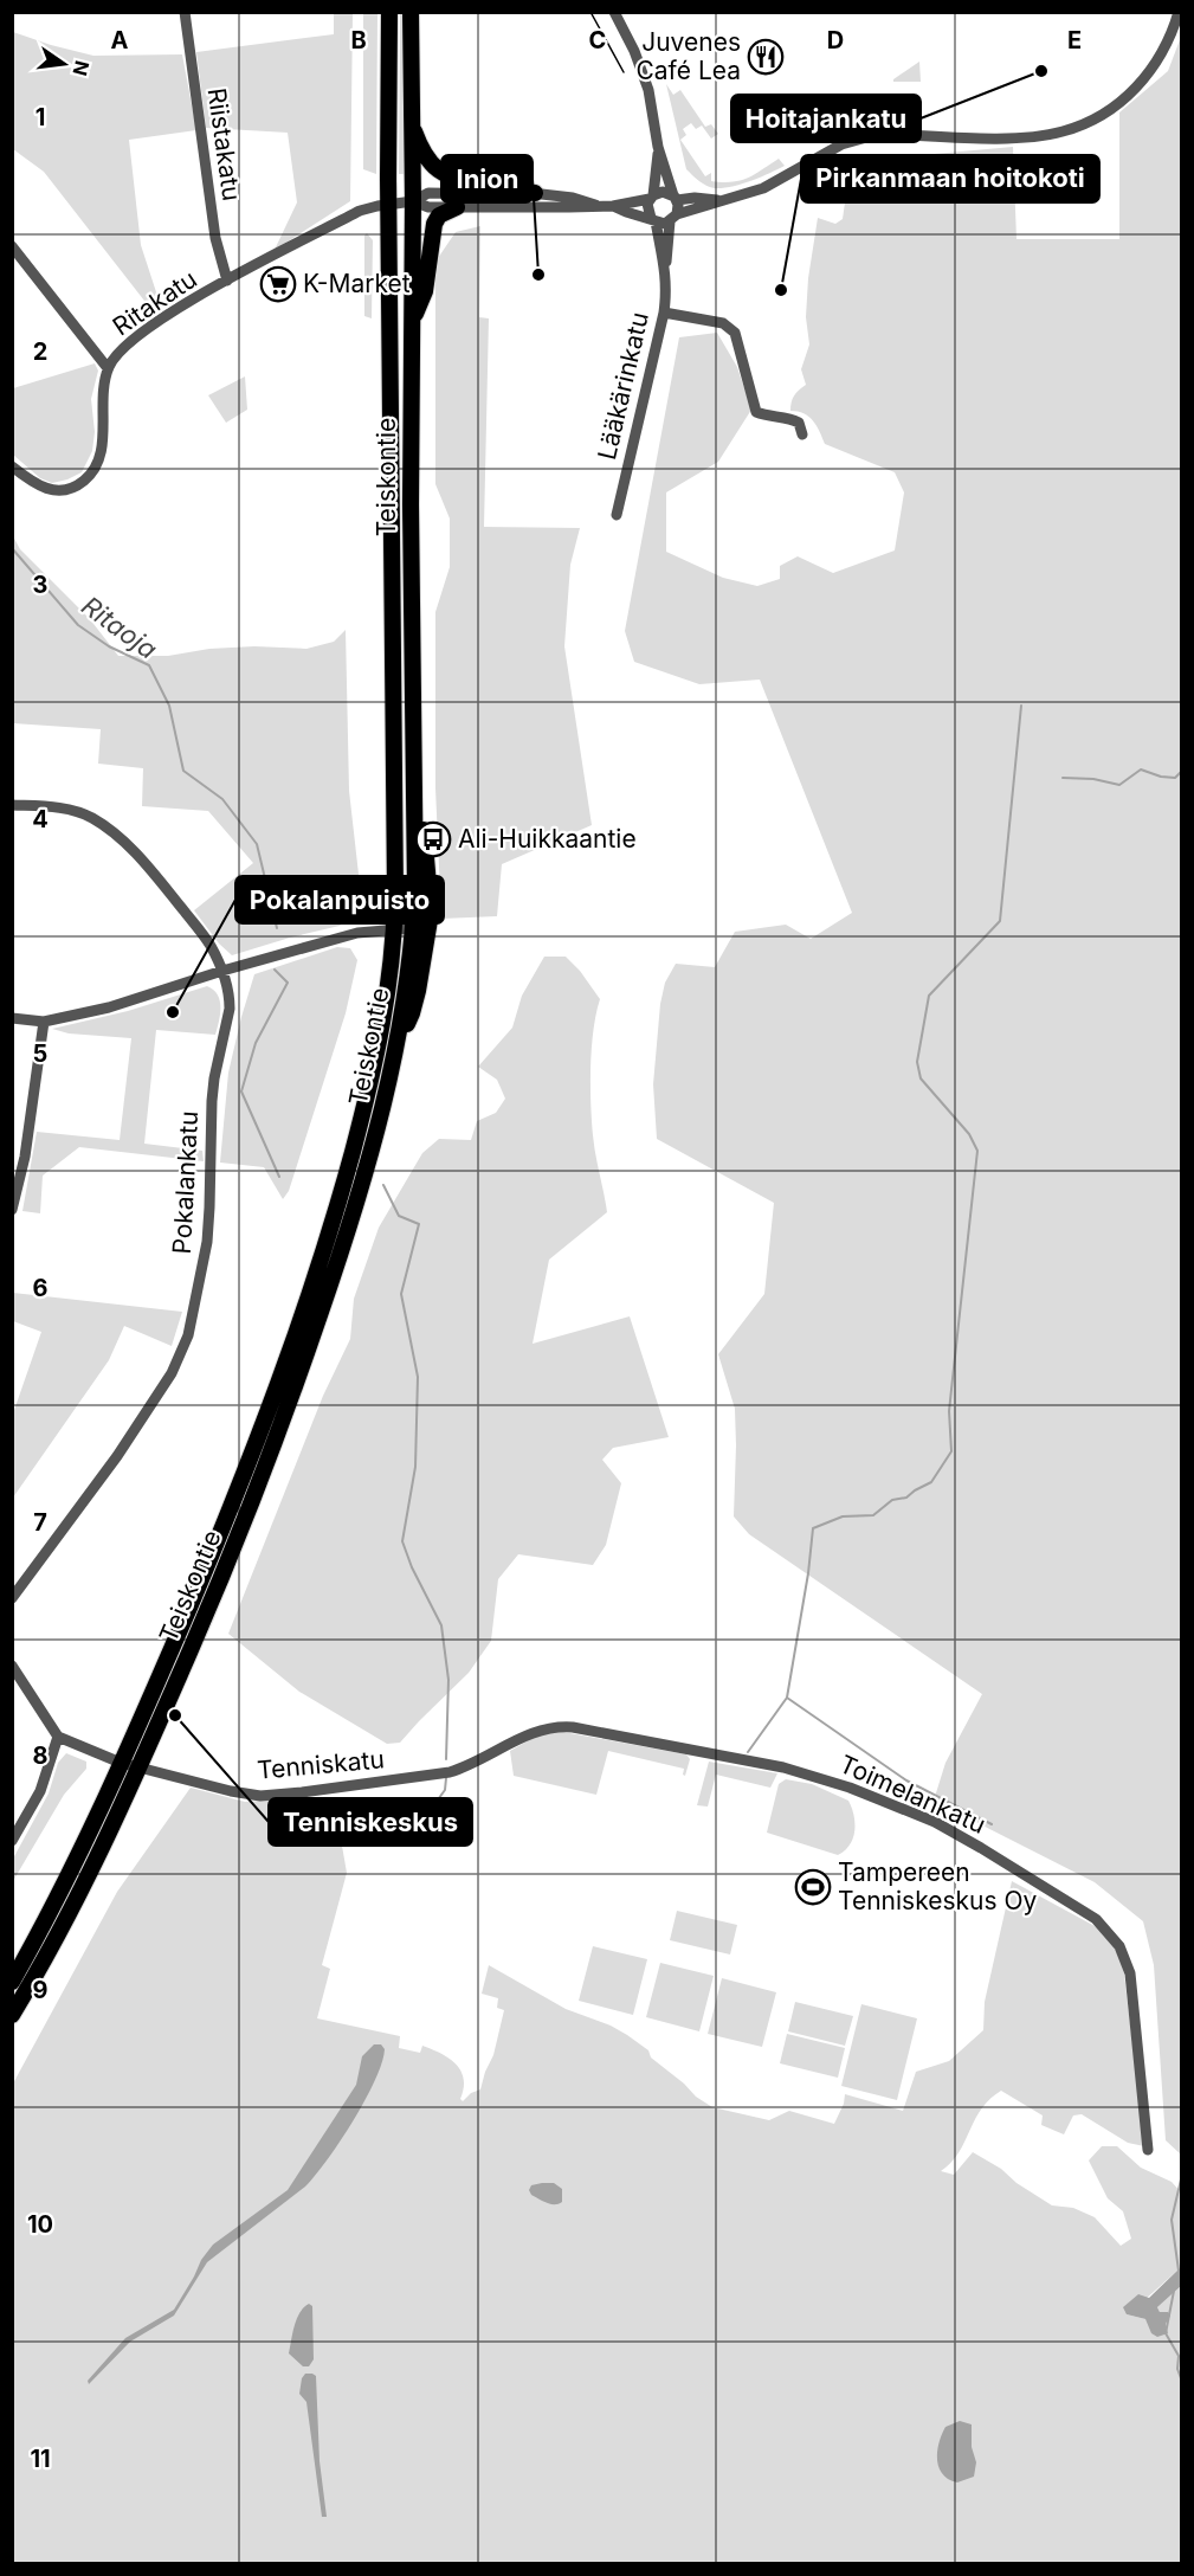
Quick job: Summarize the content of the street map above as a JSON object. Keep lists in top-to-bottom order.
{
  "streets": {
    "highway": ["Teiskontie"],
    "street": [
      "Riistakatu",
      "Ritakatu",
      "Lääkärinkatu",
      "Pokalankatu",
      "Tenniskatu",
      "Toimelankatu"
    ]
  },
  "crossings": [
    ["Riistakatu", "Ritakatu"],
    ["Ritakatu", "Teiskontie"],
    ["Teiskontie", "Tenniskatu"],
    ["Tenniskatu", "Toimelankatu"]
  ],
  "water": ["Ritaoja"],
  "places": {
    "restaurant": ["Juvenes Café Lea"],
    "other": [
      "Hoitajankatu",
      "Inion",
      "Pirkanmaan hoitokoti",
      "Pokalanpuisto",
      "Tenniskeskus"
    ],
    "supermarket": ["K-Market"],
    "bus stop": ["Ali-Huikkaantie"],
    "sports": ["Tampereen Tenniskeskus Oy"]
  },
  "north": "right",
  "grid": {
    "columns": [
      "A",
      "B",
      "C",
      "D",
      "E"
    ],
    "rows": [
      "1",
      "2",
      "3",
      "4",
      "5",
      "6",
      "7",
      "8",
      "9",
      "10",
      "11"
    ]
  }
}
